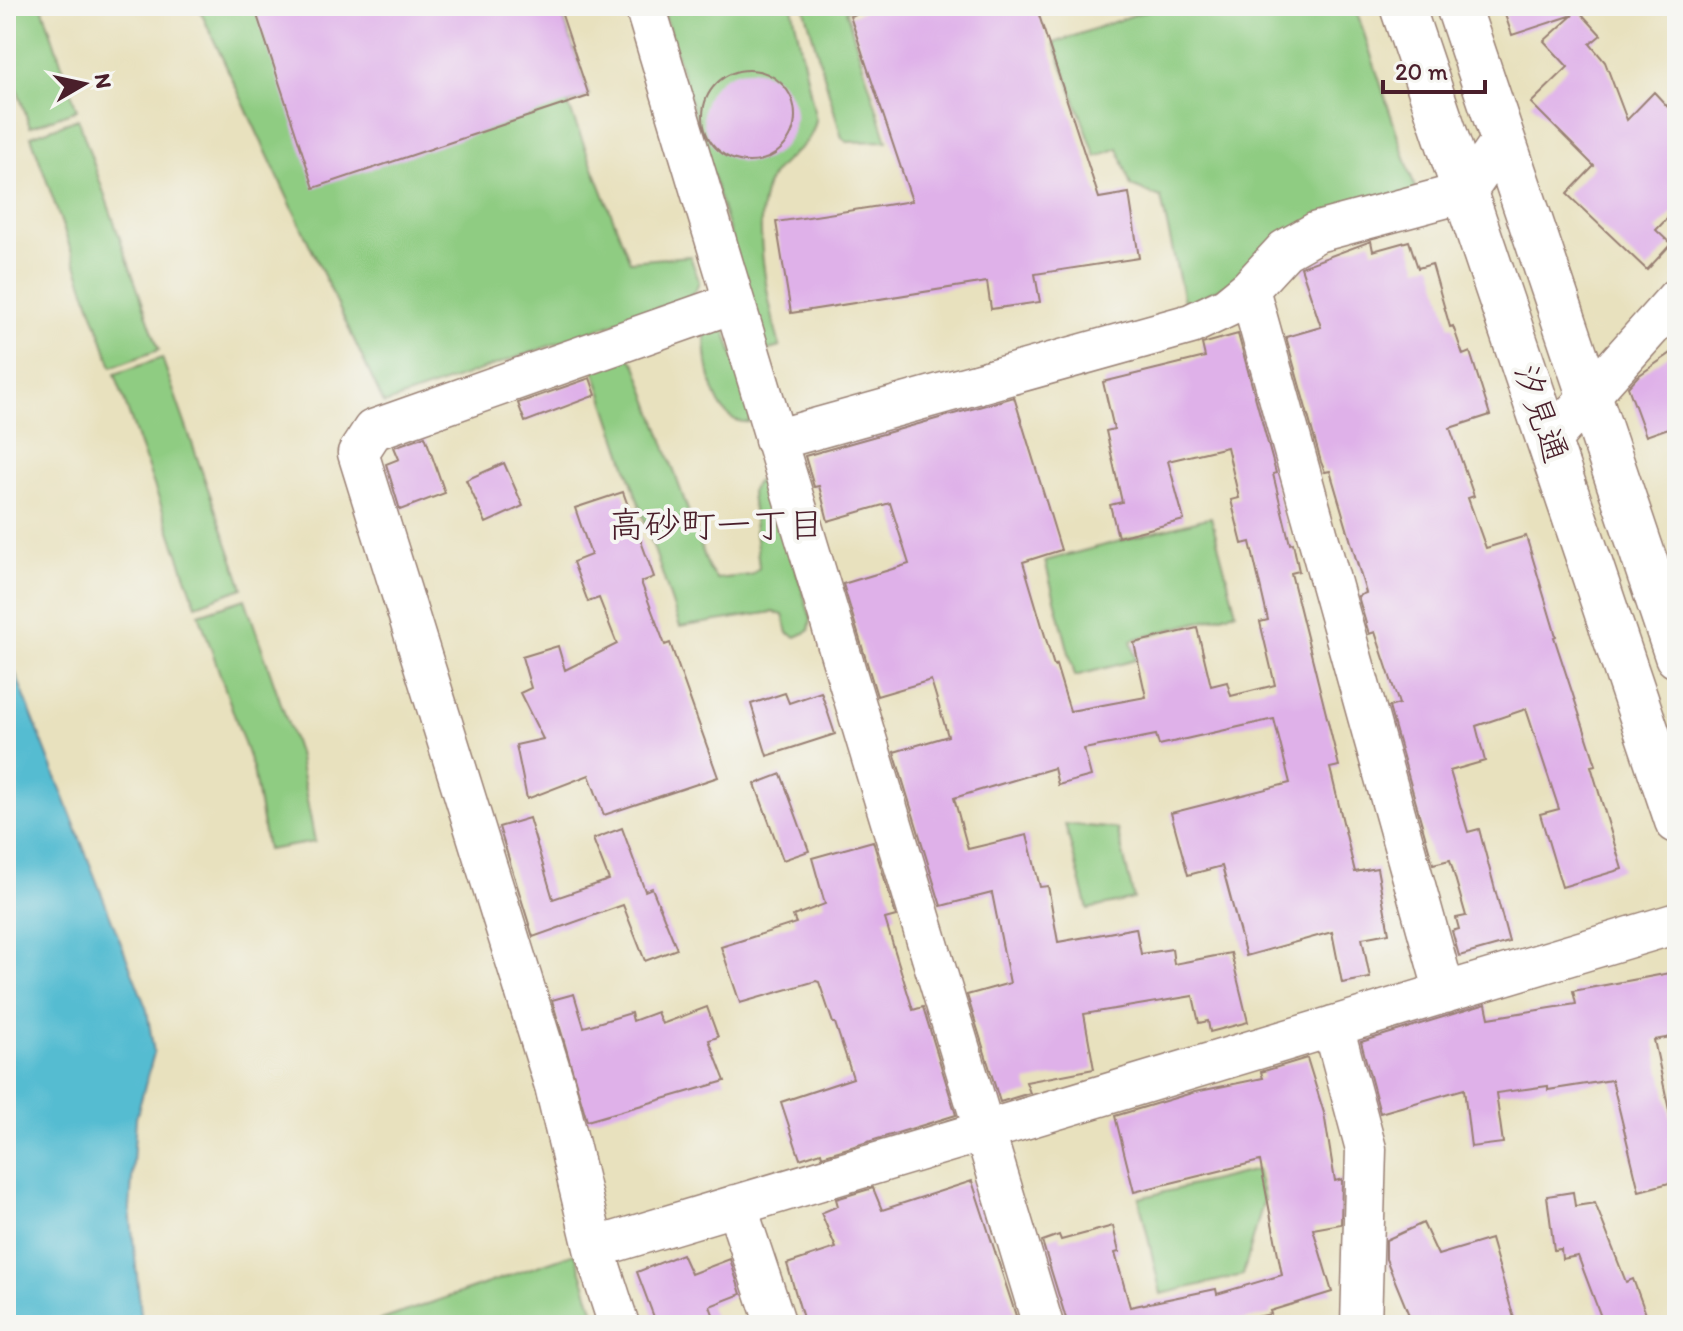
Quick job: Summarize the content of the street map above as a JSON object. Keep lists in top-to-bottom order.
{
  "streets": {
    "street": ["汐見通"]
  },
  "districts": ["高砂町一丁目"],
  "scale_bar": "20 m",
  "north": "right"
}
